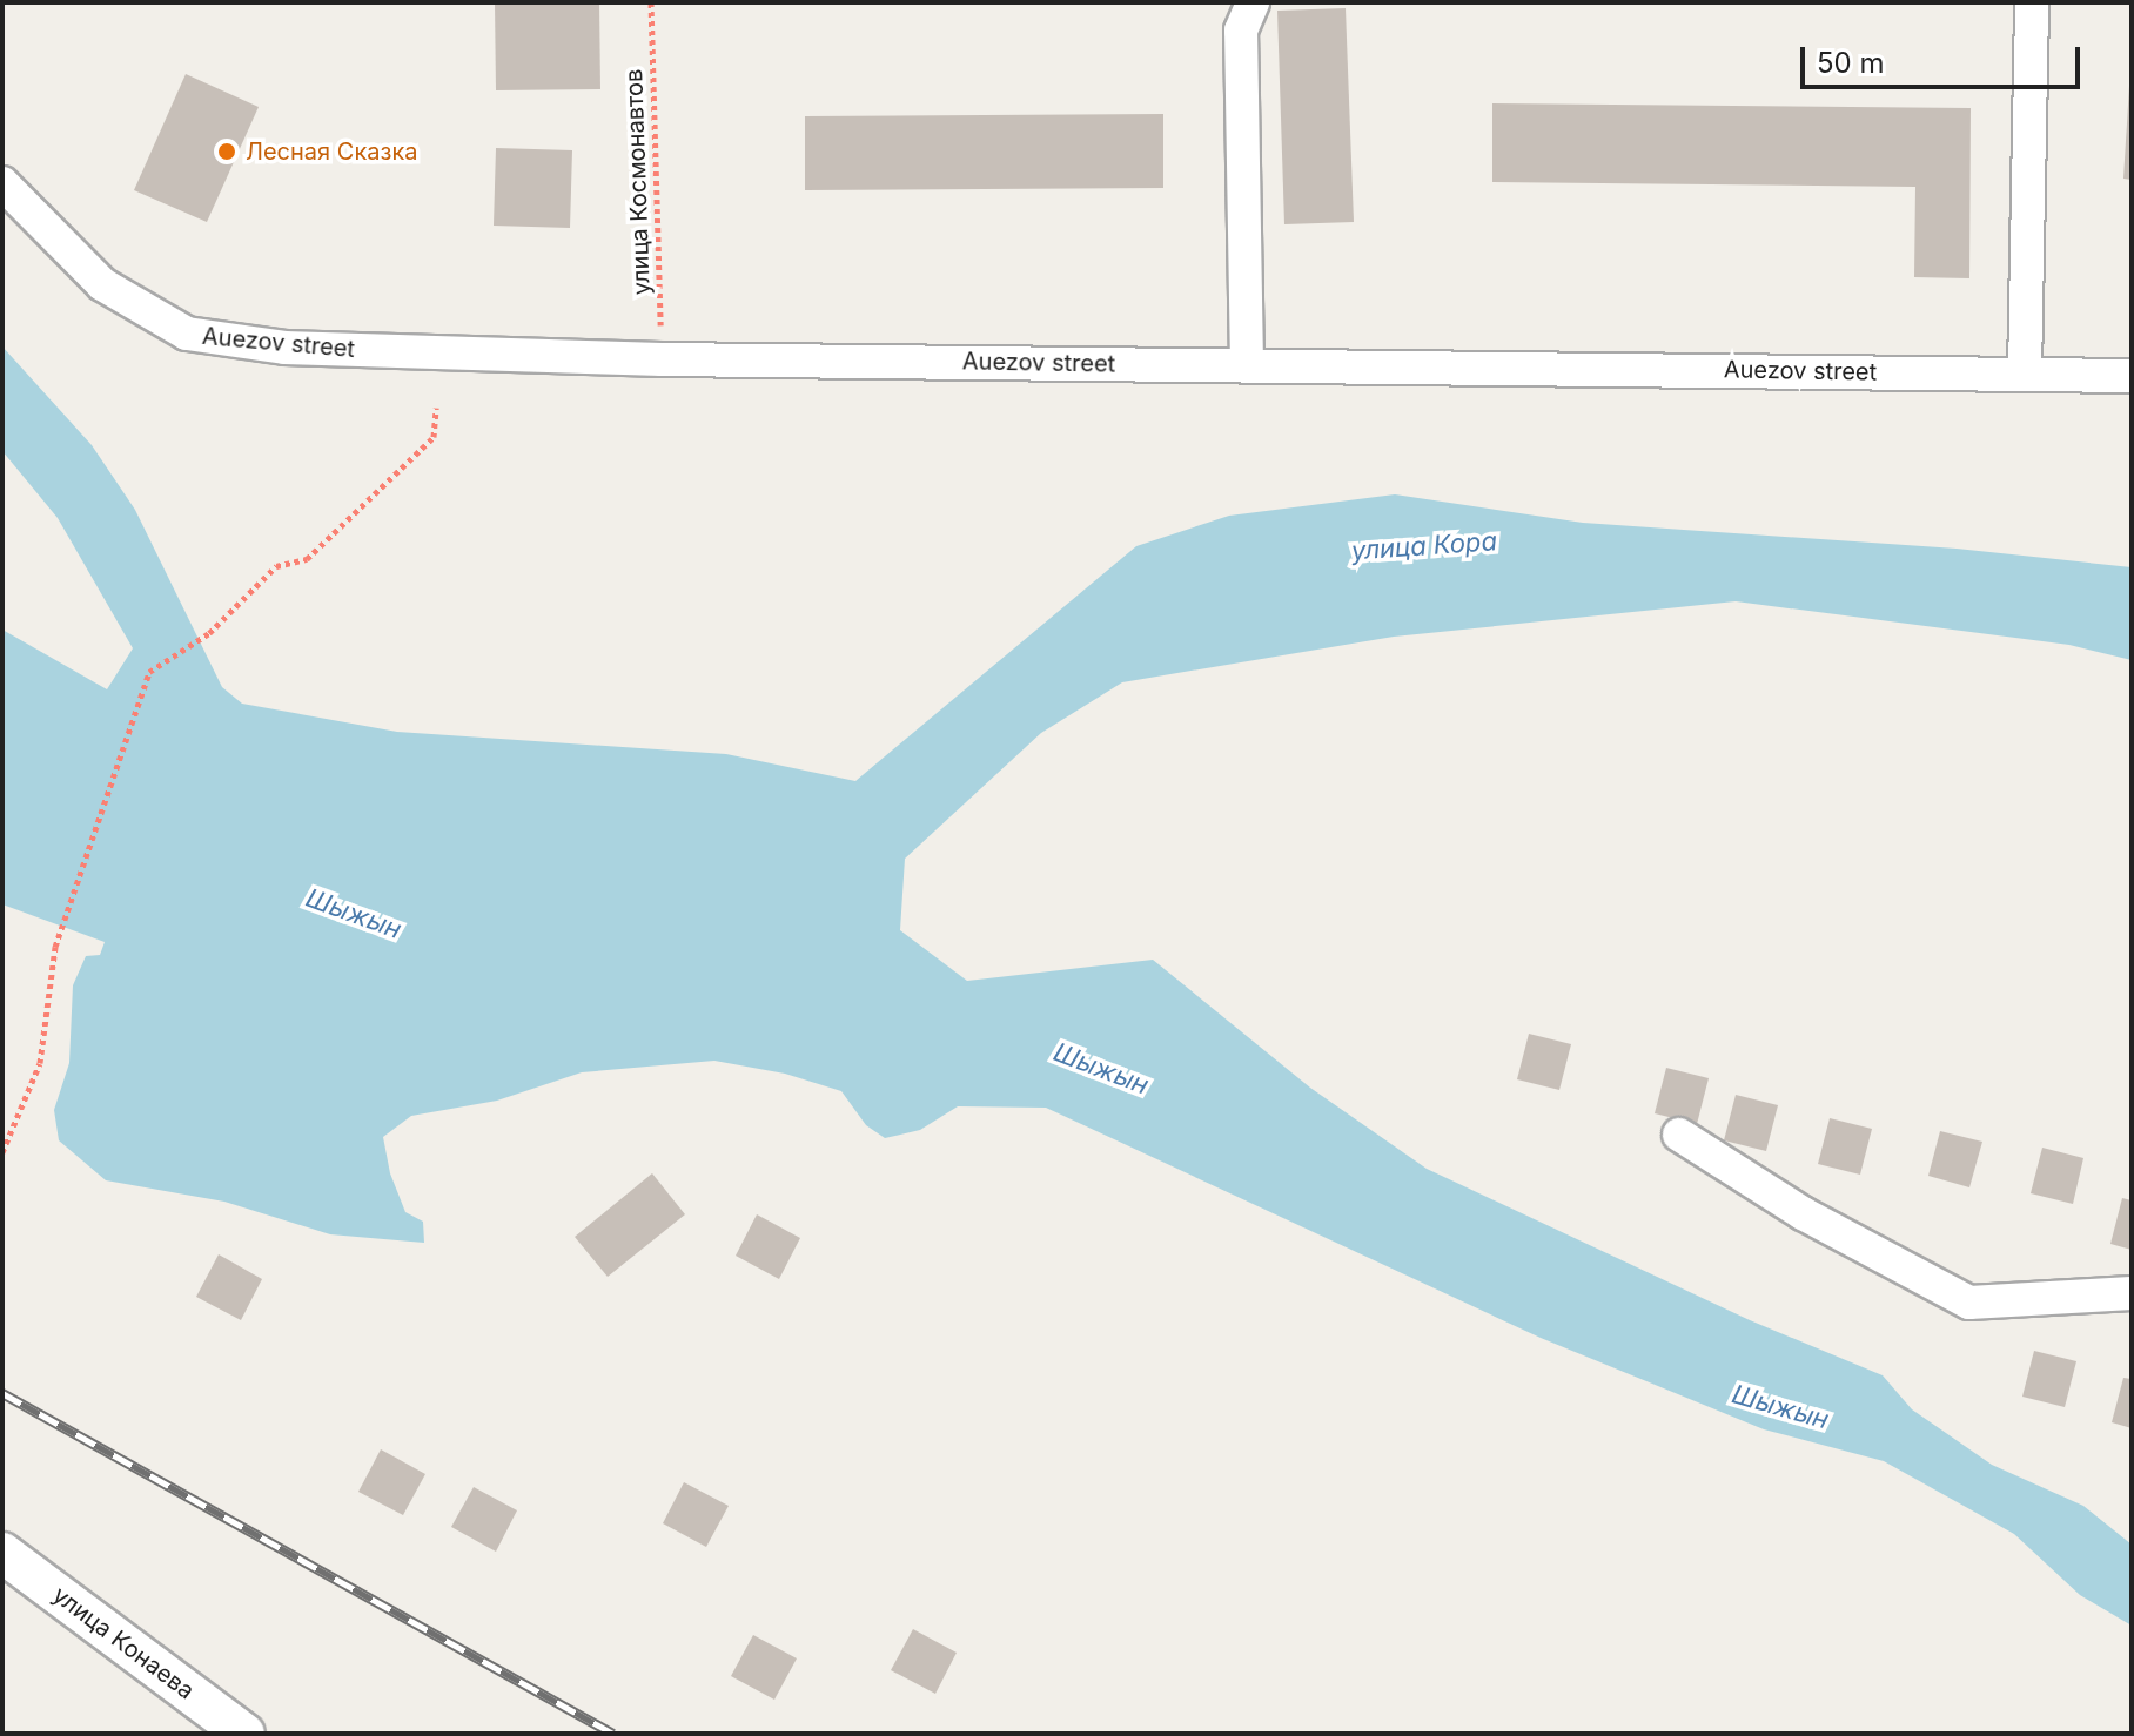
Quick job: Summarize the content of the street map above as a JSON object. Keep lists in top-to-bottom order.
{
  "streets": {
    "street": ["Auezov street", "улица Конаева"],
    "path": ["улица Космонавтов"]
  },
  "crossings": [
    ["улица Космонавтов", "Auezov street"]
  ],
  "water": ["улица Кора", "Шыжын"],
  "places": ["Лесная Сказка"],
  "scale_bar": "50 m"
}
